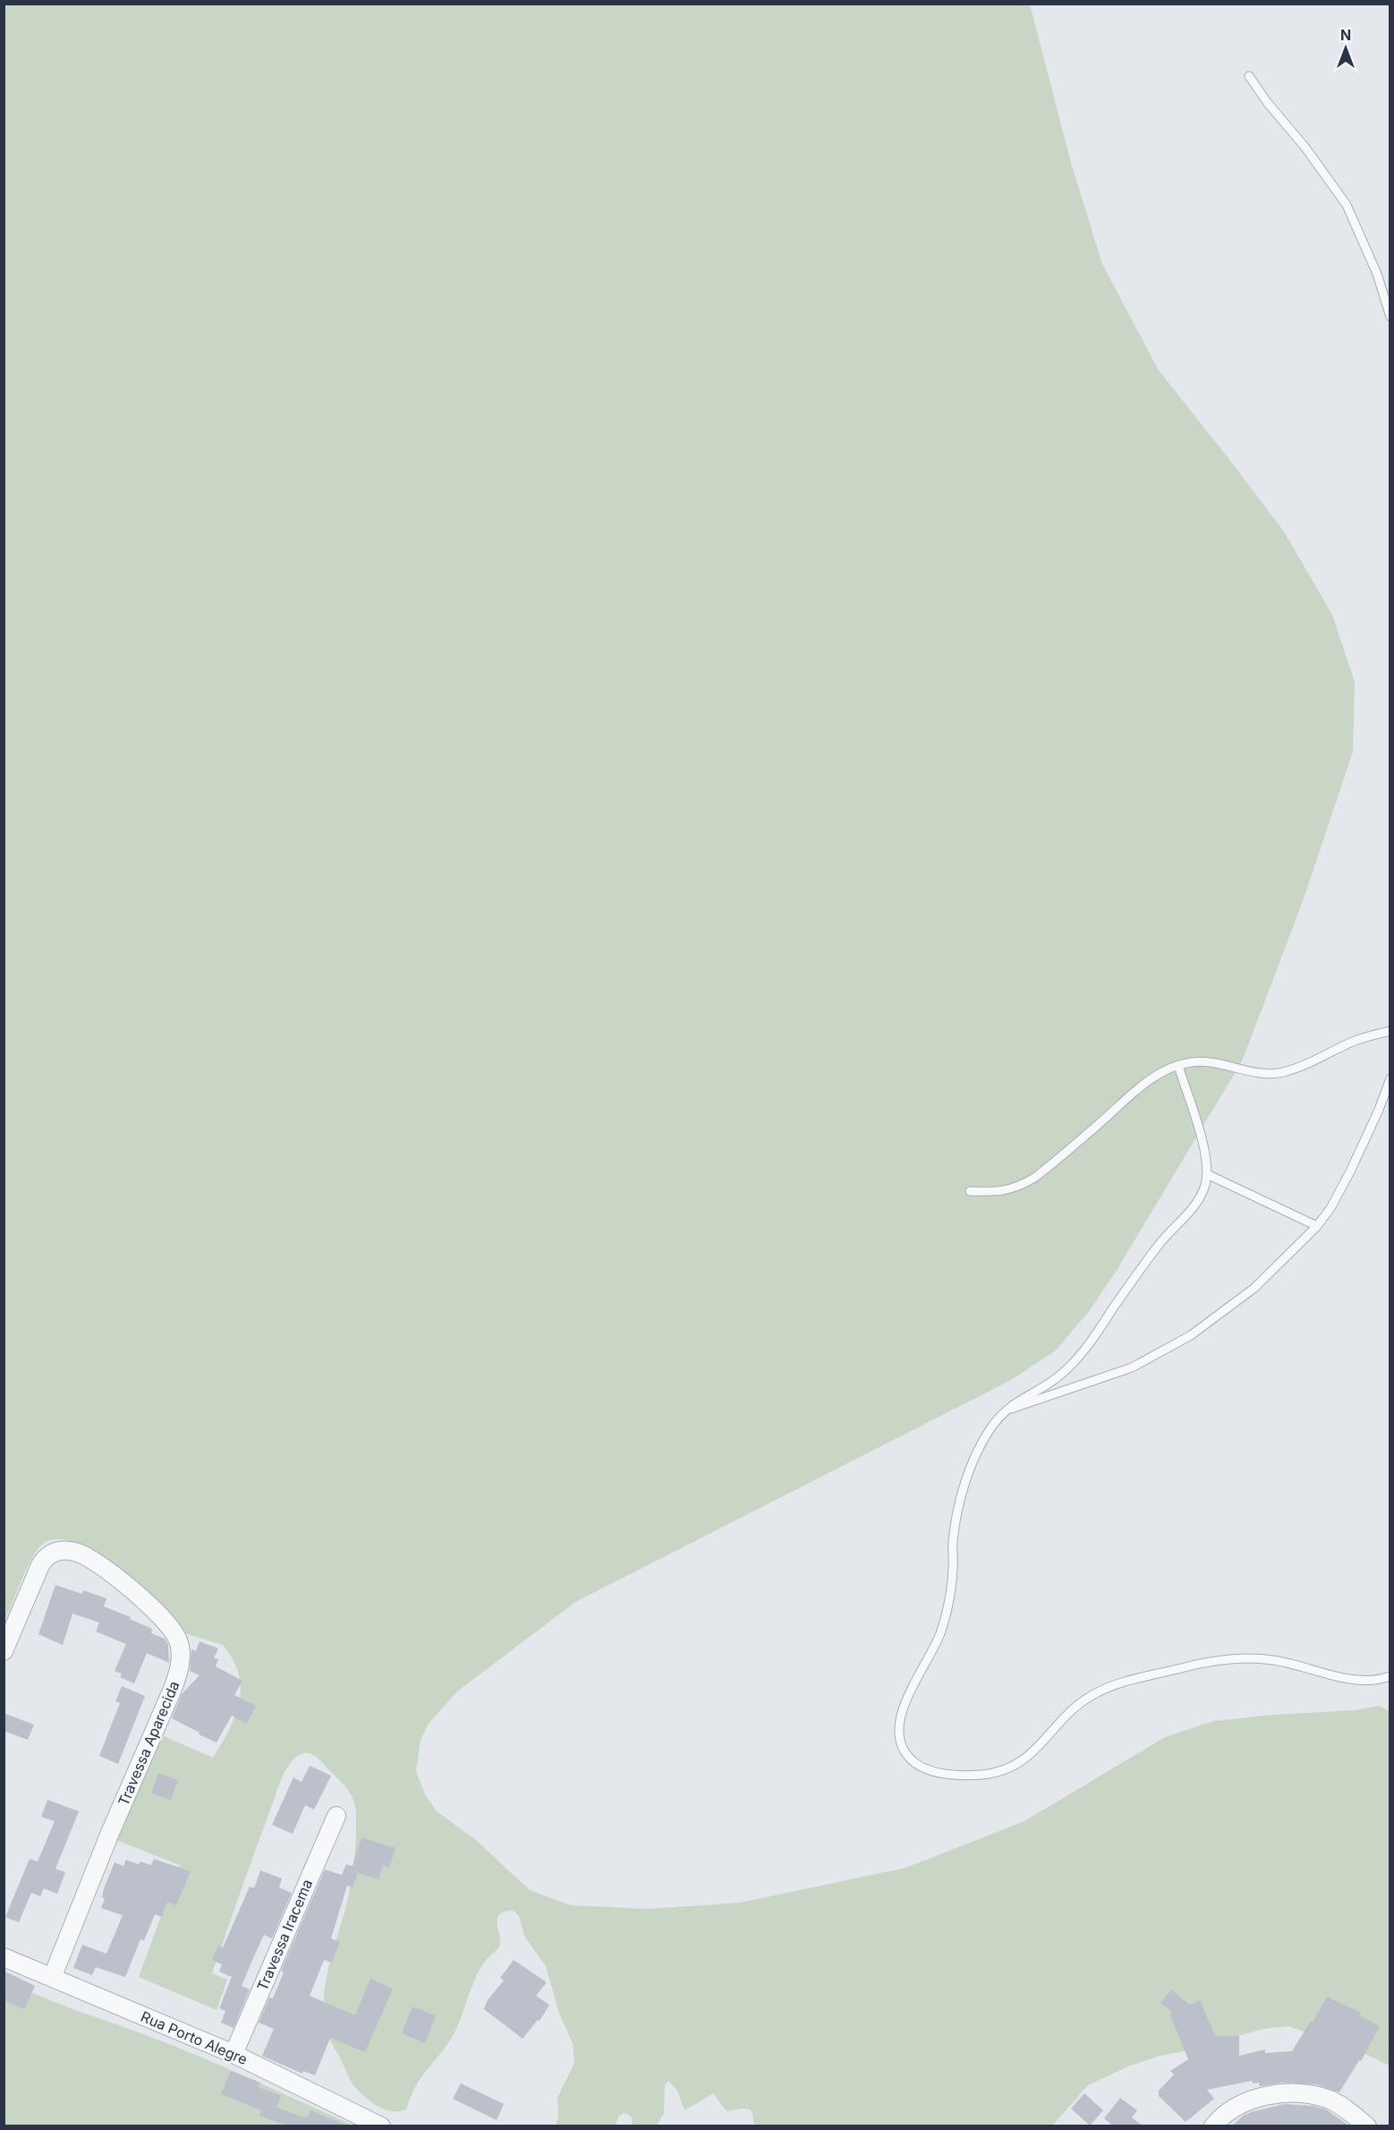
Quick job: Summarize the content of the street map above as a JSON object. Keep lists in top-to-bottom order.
{
  "streets": {
    "street": ["Travessa Aparecida", "Travessa Iracema", "Rua Porto Alegre"]
  },
  "crossings": [
    ["Travessa Aparecida", "Rua Porto Alegre"],
    ["Travessa Iracema", "Rua Porto Alegre"]
  ],
  "north": "top"
}
